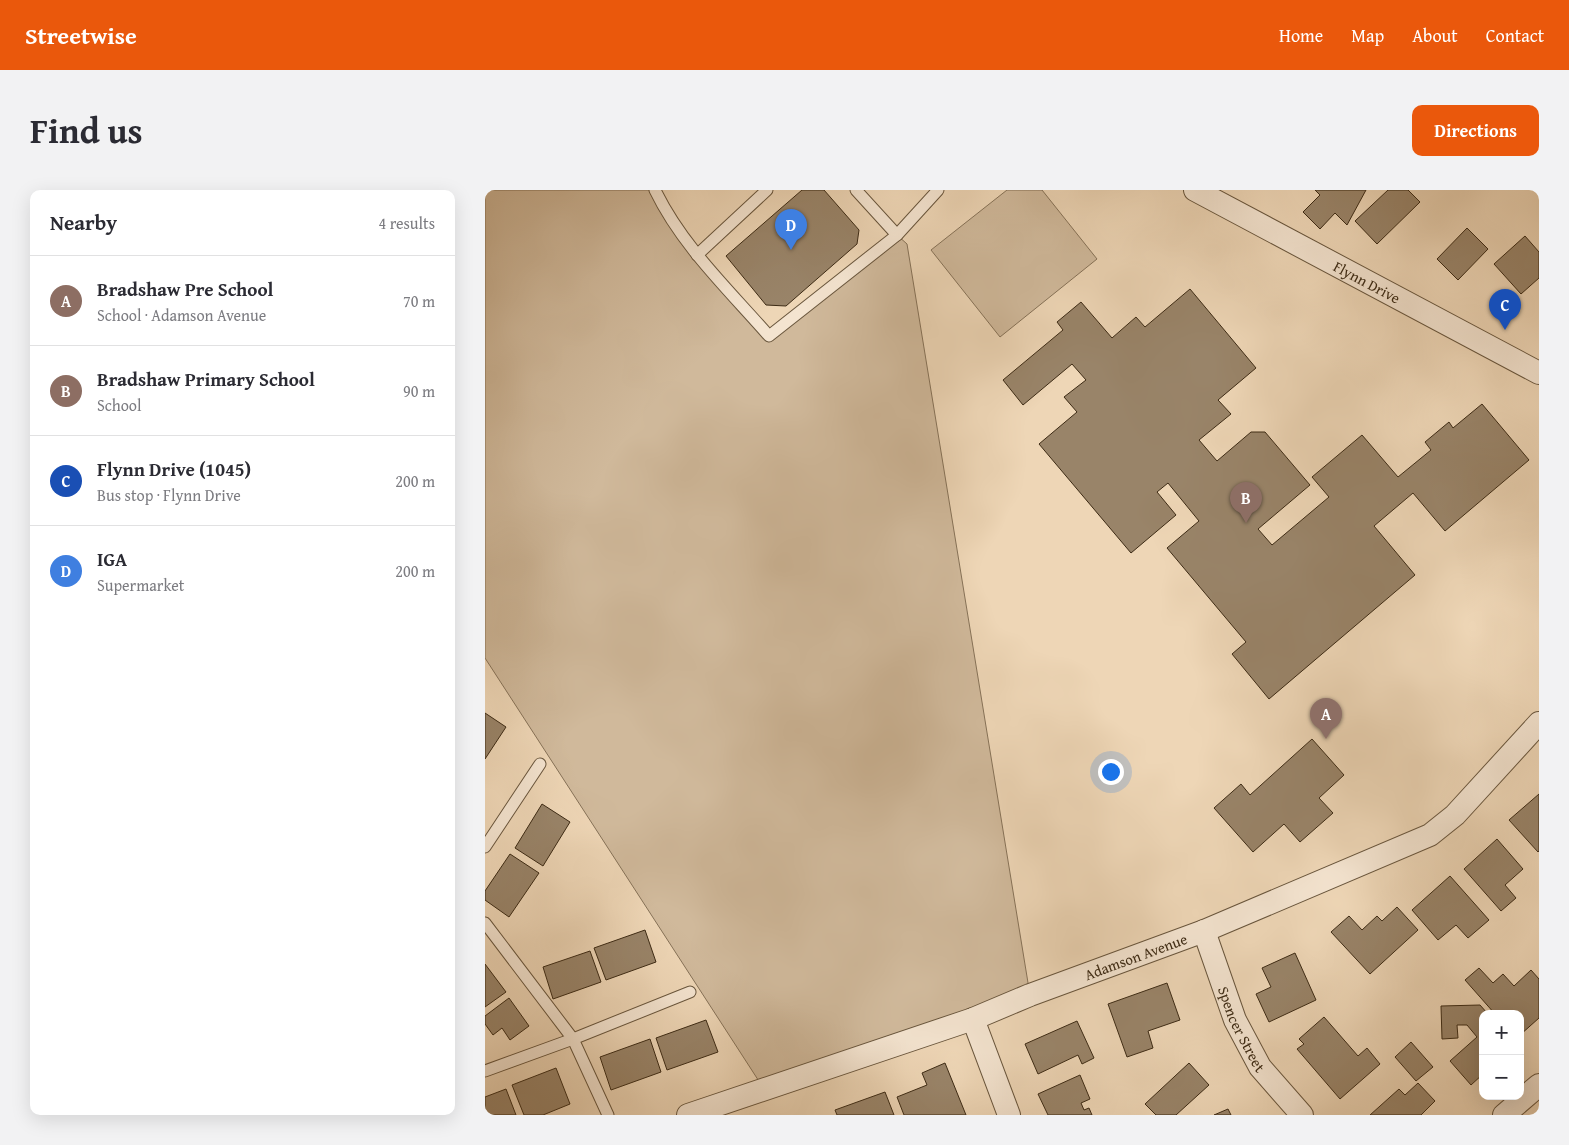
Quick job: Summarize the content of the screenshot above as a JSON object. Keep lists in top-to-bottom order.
{
  "streets": {
    "street": ["Flynn Drive", "Adamson Avenue", "Spencer Street"]
  },
  "crossings": [
    ["Adamson Avenue", "Spencer Street"]
  ],
  "page": {
    "header": "Streetwise",
    "nav": [
      "Home",
      "Map",
      "About",
      "Contact"
    ],
    "title": "Find us",
    "buttons": "Directions",
    "heading": ["Nearby", "4 results"],
    "pins": [
      "D",
      "C",
      "B",
      "A"
    ],
    "list": [
      {
        "mark": "A",
        "name": "Bradshaw Pre School",
        "note": "School · Adamson Avenue",
        "value": "70 m"
      },
      {
        "mark": "B",
        "name": "Bradshaw Primary School",
        "note": "School",
        "value": "90 m"
      },
      {
        "mark": "C",
        "name": "Flynn Drive (1045)",
        "note": "Bus stop · Flynn Drive",
        "value": "200 m"
      },
      {
        "mark": "D",
        "name": "IGA",
        "note": "Supermarket",
        "value": "200 m"
      }
    ],
    "map_buttons": ["+", "−"]
  }
}
